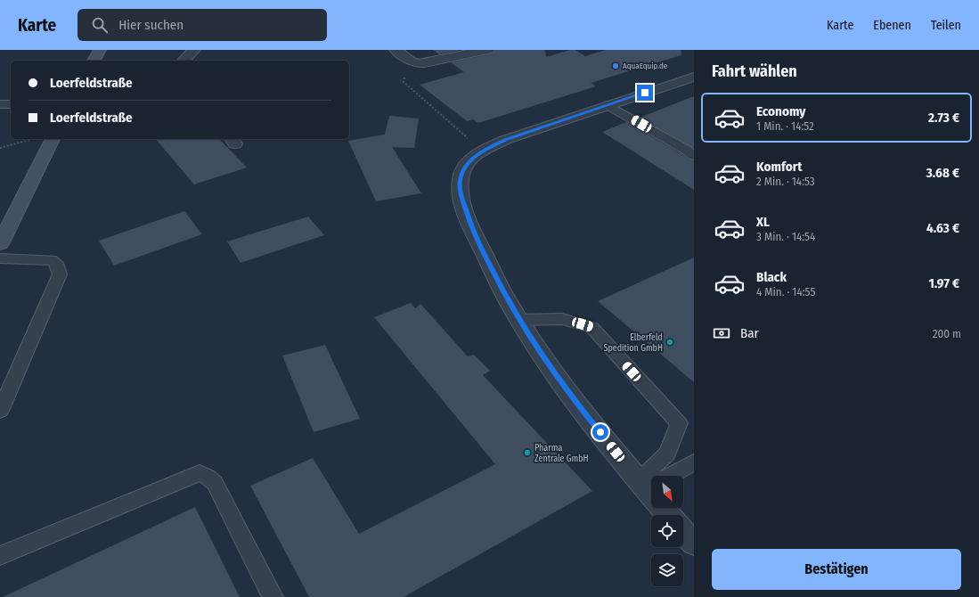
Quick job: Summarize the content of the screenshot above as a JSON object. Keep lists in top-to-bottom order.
{
  "places": ["AquaEquip.de", "Elberfeld Spedition GmbH", "Pharma Zentrale GmbH"],
  "north": "bottom right",
  "page": {
    "header": "Karte",
    "search": "Hier suchen",
    "nav": ["Karte", "Ebenen", "Teilen"],
    "heading": "Fahrt wählen",
    "banner": ["Loerfeldstraße", "Loerfeldstraße"],
    "list": [
      {
        "name": "Economy",
        "note": "1 Min. · 14:52",
        "value": "2.73 €"
      },
      {
        "name": "Komfort",
        "note": "2 Min. · 14:53",
        "value": "3.68 €"
      },
      {
        "name": "XL",
        "note": "3 Min. · 14:54",
        "value": "4.63 €"
      },
      {
        "name": "Black",
        "note": "4 Min. · 14:55",
        "value": "1.97 €"
      }
    ],
    "pay": ["Bar", "200 m"],
    "buttons": "Bestätigen"
  }
}
